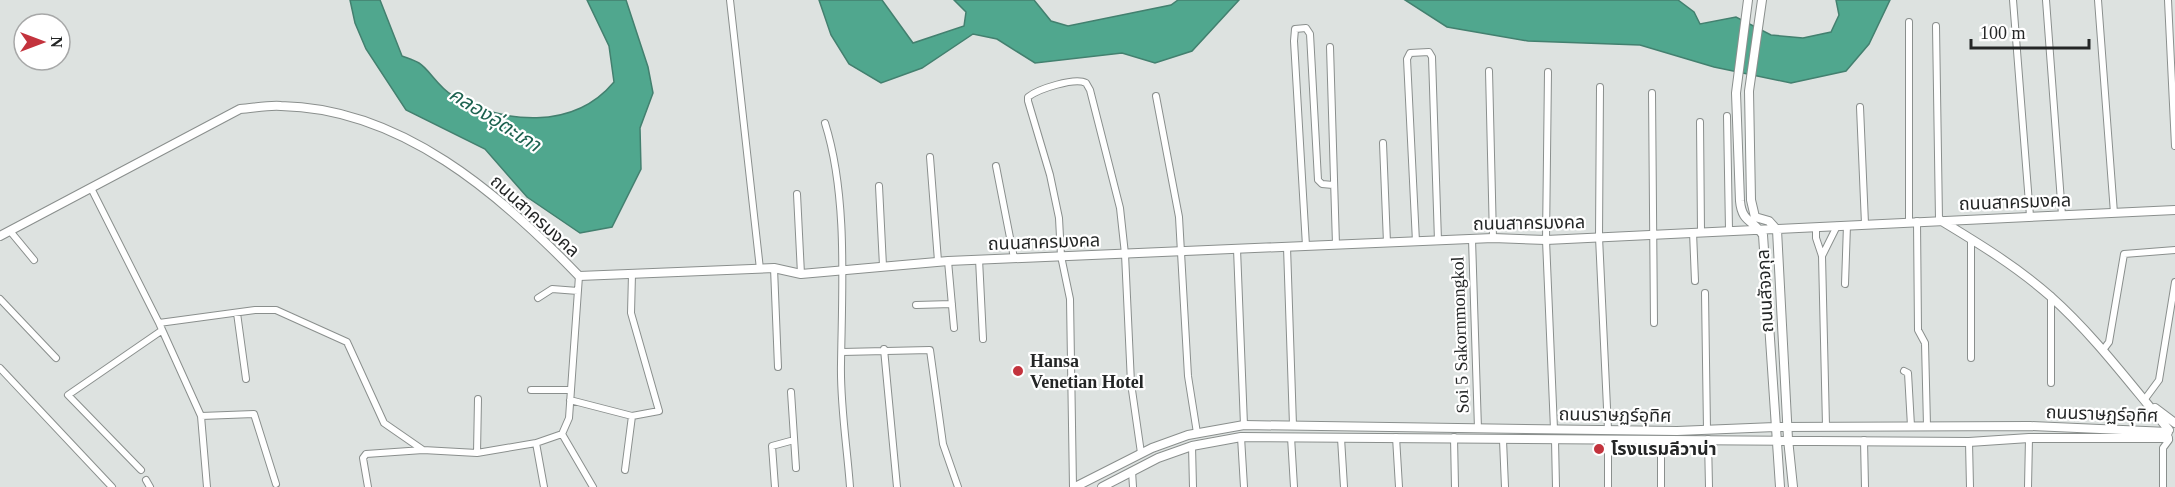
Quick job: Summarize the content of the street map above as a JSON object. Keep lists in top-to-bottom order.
{
  "streets": {
    "street": [
      "ถนนสาครมงคล",
      "ถนนสัจจกุล",
      "Soi 5 Sakornmongkol",
      "ถนนราษฏร์อุทิศ"
    ]
  },
  "crossings": [
    ["ถนนสาครมงคล", "ถนนสัจจกุล"],
    ["ถนนสาครมงคล", "Soi 5 Sakornmongkol"],
    ["ถนนสัจจกุล", "ถนนราษฏร์อุทิศ"],
    ["Soi 5 Sakornmongkol", "ถนนราษฏร์อุทิศ"]
  ],
  "water": ["คลองอุ่ตะเภา"],
  "places": ["Hansa Venetian Hotel", "โรงแรมลีวาน่า"],
  "scale_bar": "100 m",
  "north": "right"
}
